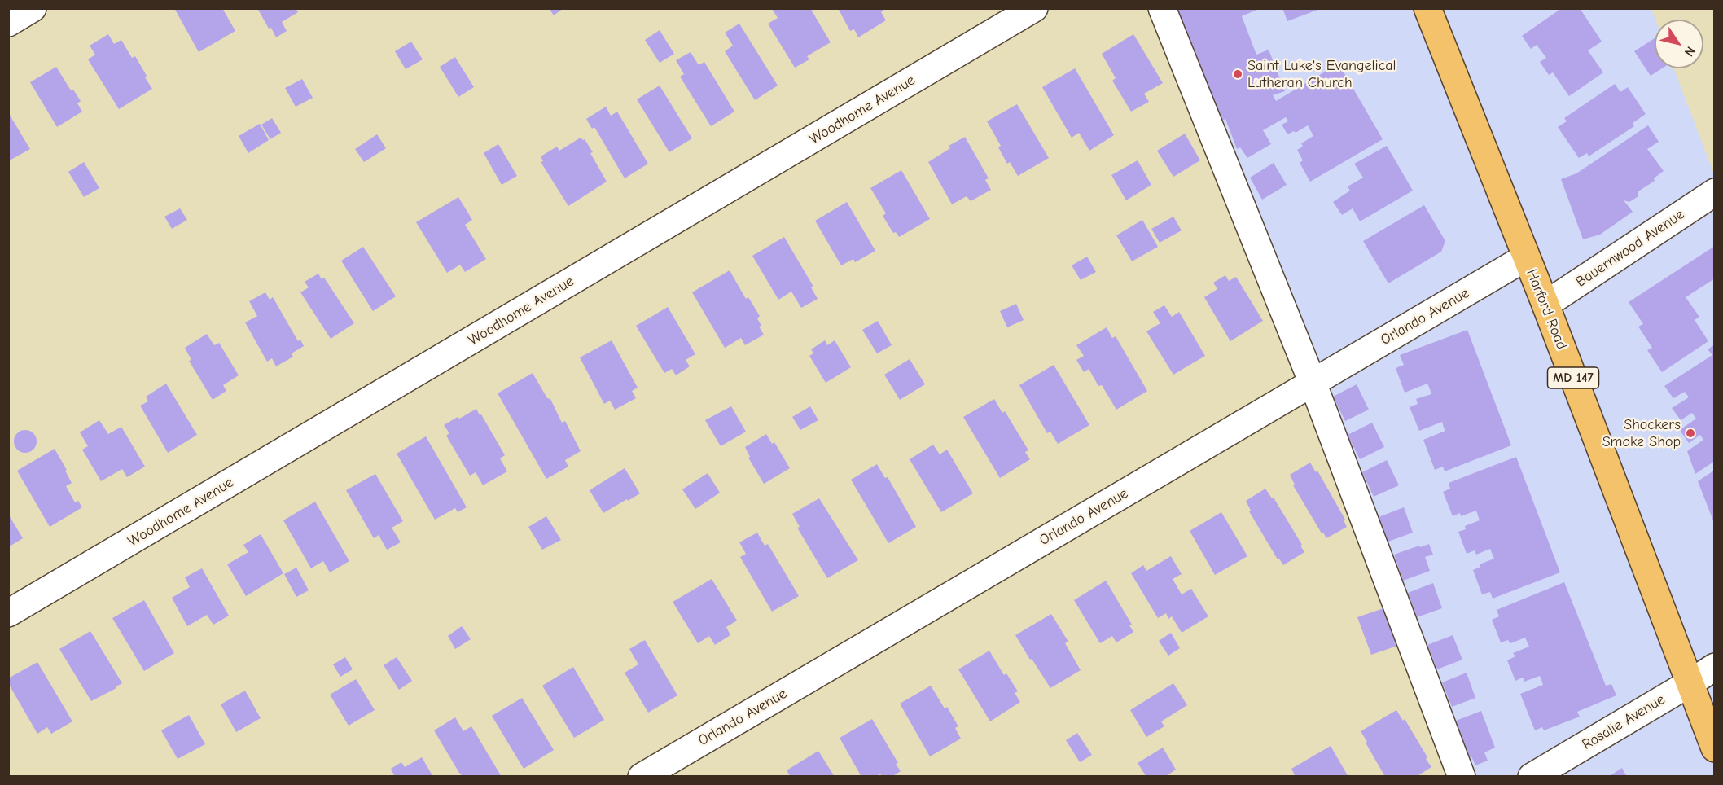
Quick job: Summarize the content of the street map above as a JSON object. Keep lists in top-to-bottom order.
{
  "streets": {
    "main road": ["Harford Road", "MD 147"],
    "street": [
      "Woodhome Avenue",
      "Bauernwood Avenue",
      "Orlando Avenue",
      "Rosalie Avenue"
    ]
  },
  "crossings": [
    ["Bauernwood Avenue", "Harford Road"],
    ["Harford Road", "Orlando Avenue"],
    ["Harford Road", "Rosalie Avenue"]
  ],
  "places": ["Saint Luke's Evangelical Lutheran Church", "Shockers Smoke Shop"],
  "north": "bottom right"
}
